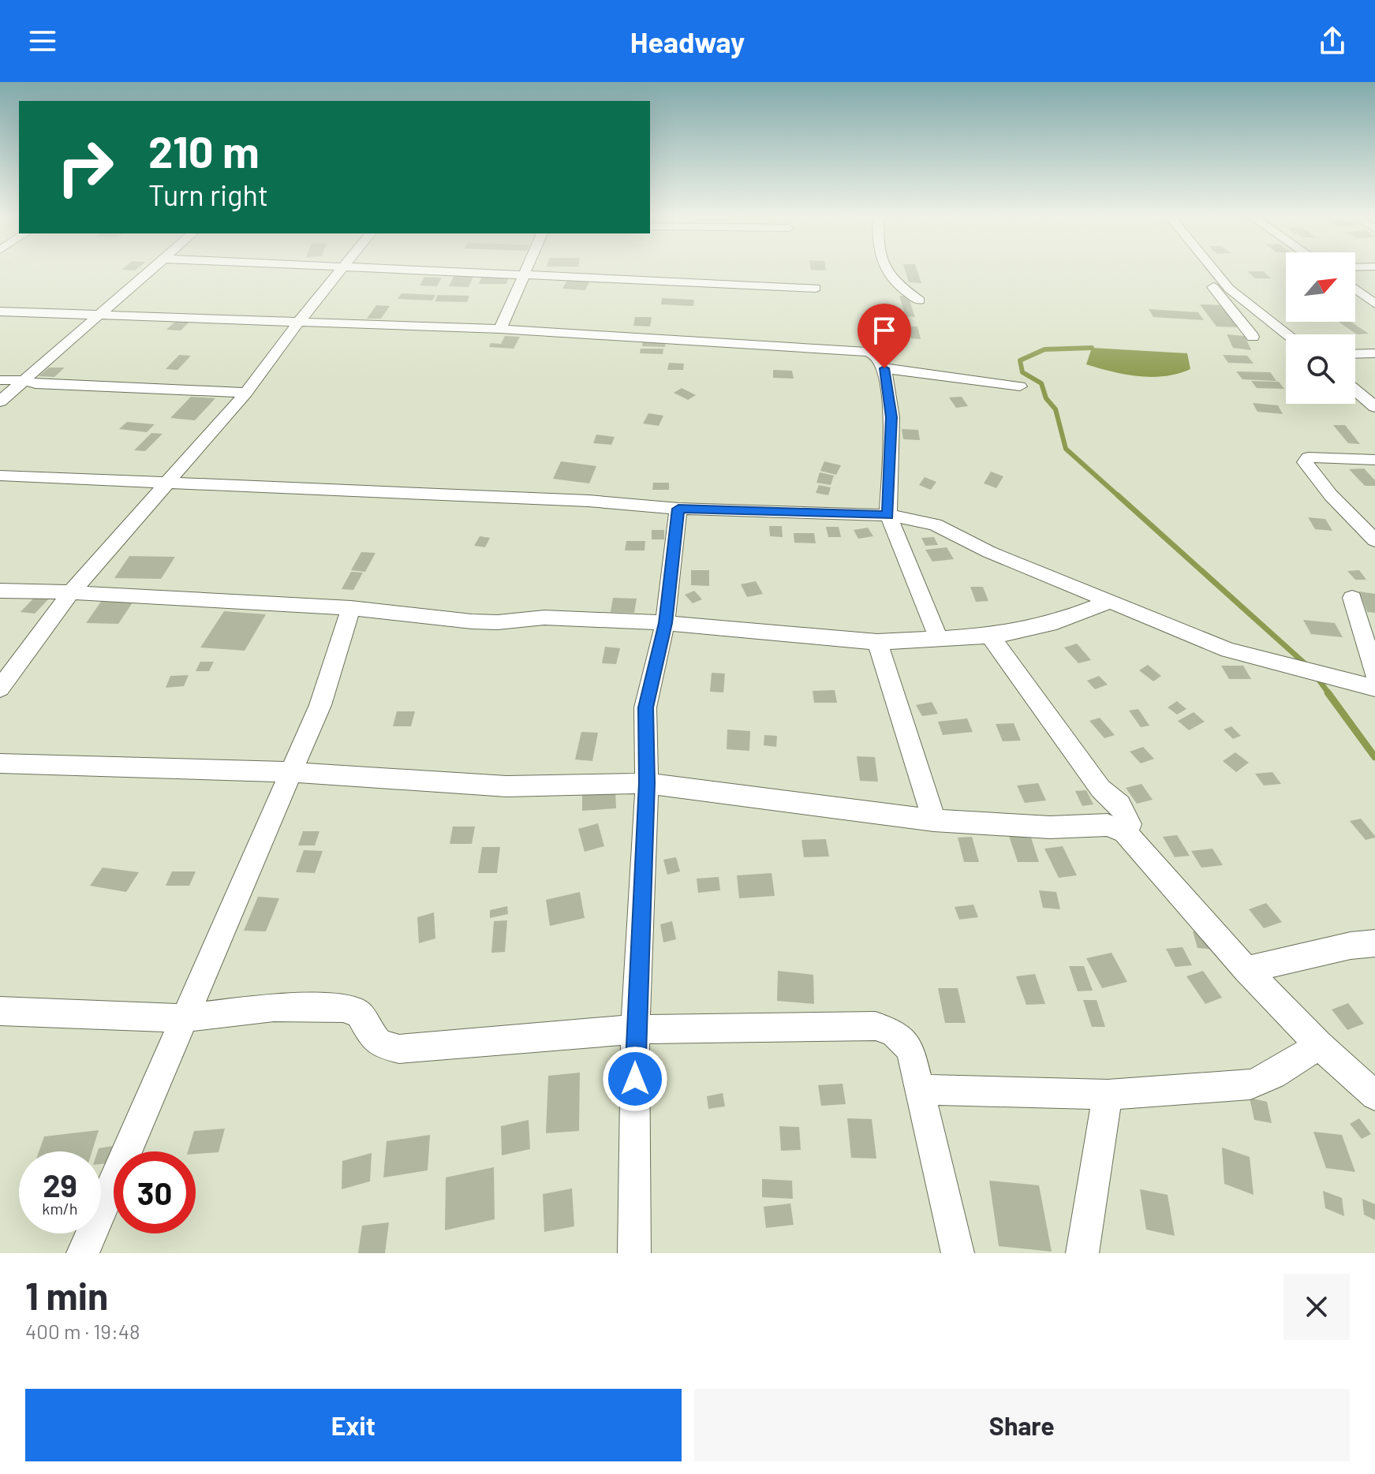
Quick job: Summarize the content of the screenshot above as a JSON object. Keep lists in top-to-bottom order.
{
  "north": "top right",
  "page": {
    "header": "Headway",
    "turn": ["210 m", "Turn right"],
    "speed": "29 km/h",
    "limit": "30",
    "heading": ["1 min", "400 m · 19:48"],
    "buttons": ["Exit", "Share"]
  }
}
